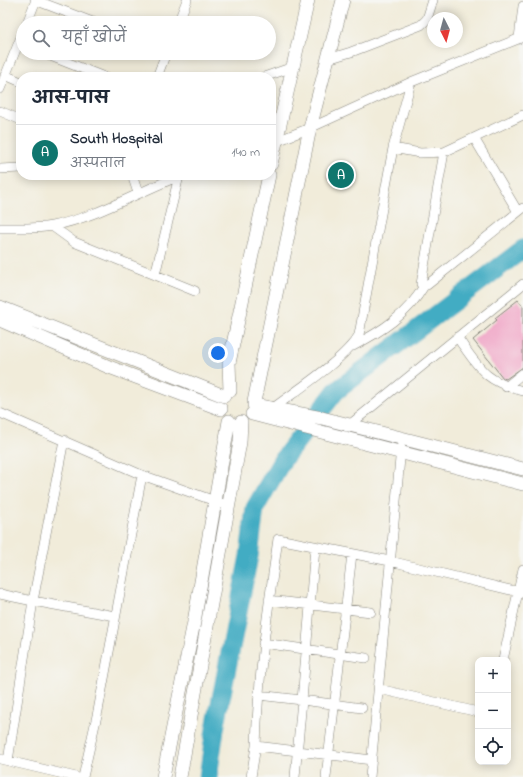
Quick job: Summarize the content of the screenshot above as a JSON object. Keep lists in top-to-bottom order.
{
  "north": "bottom",
  "page": {
    "search": "यहाँ खोजें",
    "heading": "आस-पास",
    "list": [
      {
        "mark": "A",
        "name": "South Hospital",
        "note": "अस्पताल",
        "value": "140 m"
      }
    ],
    "pins": "A",
    "map_buttons": ["+", "−"]
  }
}
